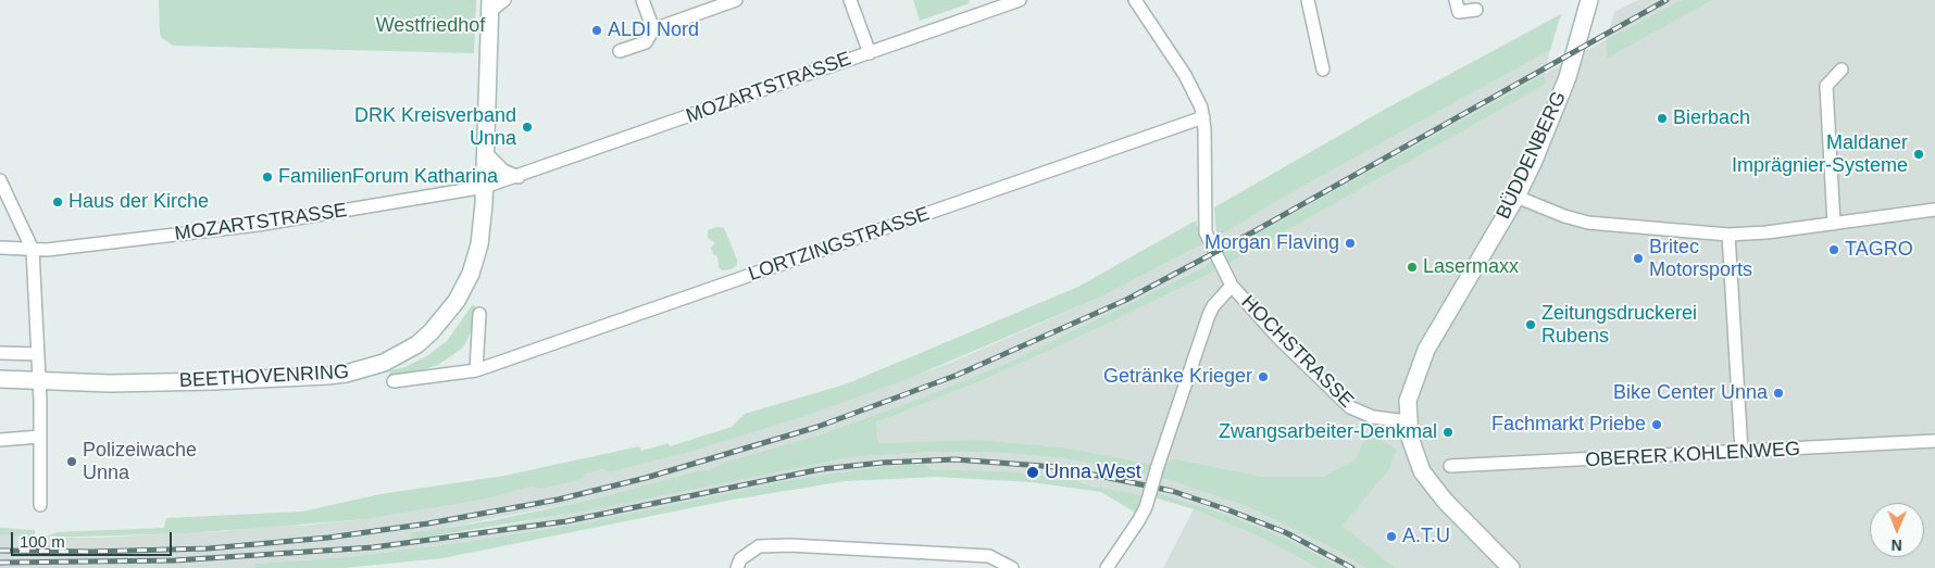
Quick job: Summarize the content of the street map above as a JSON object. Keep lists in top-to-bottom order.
{
  "streets": {
    "main road": ["BÜDDENBERG", "BEETHOVENRING"],
    "street": [
      "MOZARTSTRASSE",
      "LORTZINGSTRASSE",
      "HOCHSTRASSE",
      "OBERER KOHLENWEG"
    ]
  },
  "crossings": [
    ["MOZARTSTRASSE", "BEETHOVENRING"],
    ["BÜDDENBERG", "HOCHSTRASSE"],
    ["LORTZINGSTRASSE", "HOCHSTRASSE"]
  ],
  "parks": ["Westfriedhof"],
  "places": [
    "ALDI Nord",
    "Bierbach",
    "DRK Kreisverband Unna",
    "Maldaner Imprägnier-Systeme",
    "FamilienForum Katharina",
    "Haus der Kirche",
    "Morgan Flaving",
    "TAGRO",
    "Britec Motorsports",
    "Lasermaxx",
    "Zeitungsdruckerei Rubens",
    "Getränke Krieger",
    "Bike Center Unna",
    "Fachmarkt Priebe",
    "Zwangsarbeiter-Denkmal",
    "Polizeiwache Unna",
    "Unna West",
    "A.T.U"
  ],
  "scale_bar": "100 m",
  "north": "bottom"
}
